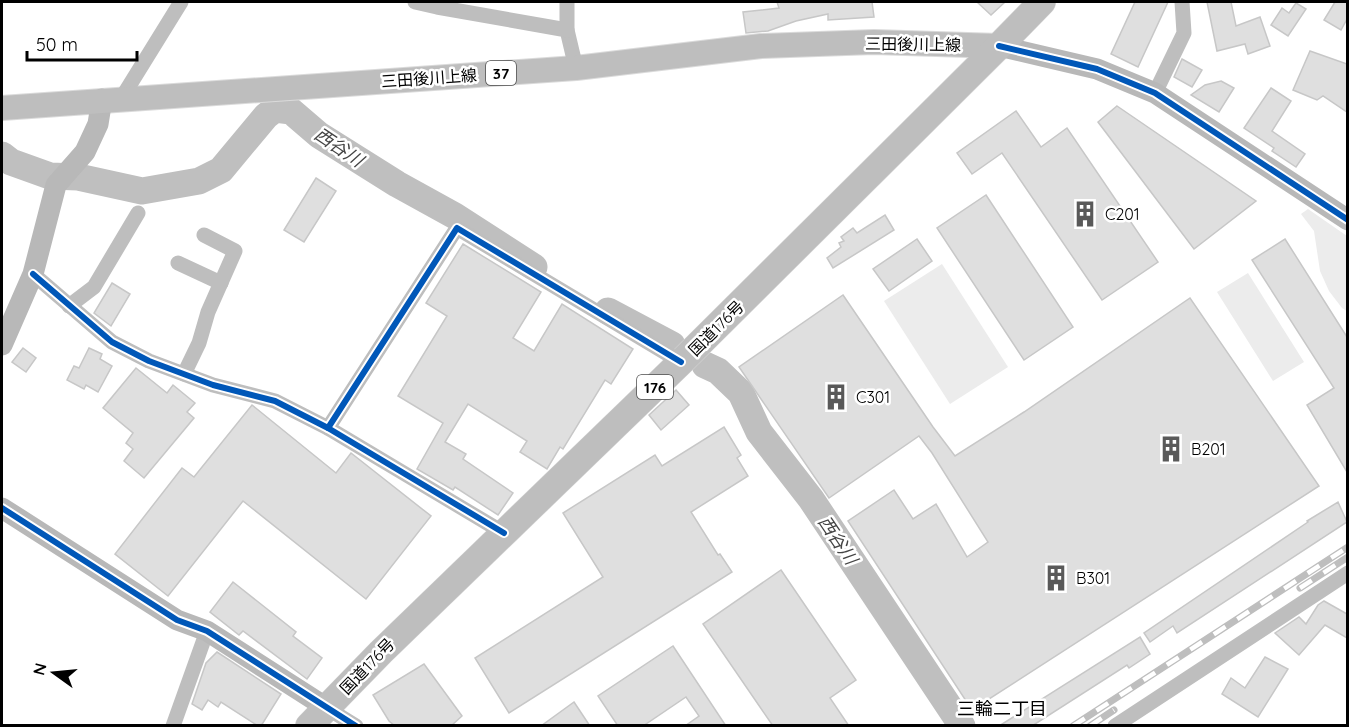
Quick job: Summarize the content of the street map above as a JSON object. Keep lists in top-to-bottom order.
{
  "streets": {
    "highway": ["国道176号", "176"],
    "main road": ["三田後川上線", "37"]
  },
  "crossings": [
    ["三田後川上線", "国道176号"]
  ],
  "districts": ["三輪二丁目"],
  "water": ["西谷川"],
  "places": {
    "building": [
      "C201",
      "C301",
      "B201",
      "B301"
    ]
  },
  "scale_bar": "50 m",
  "north": "left"
}
